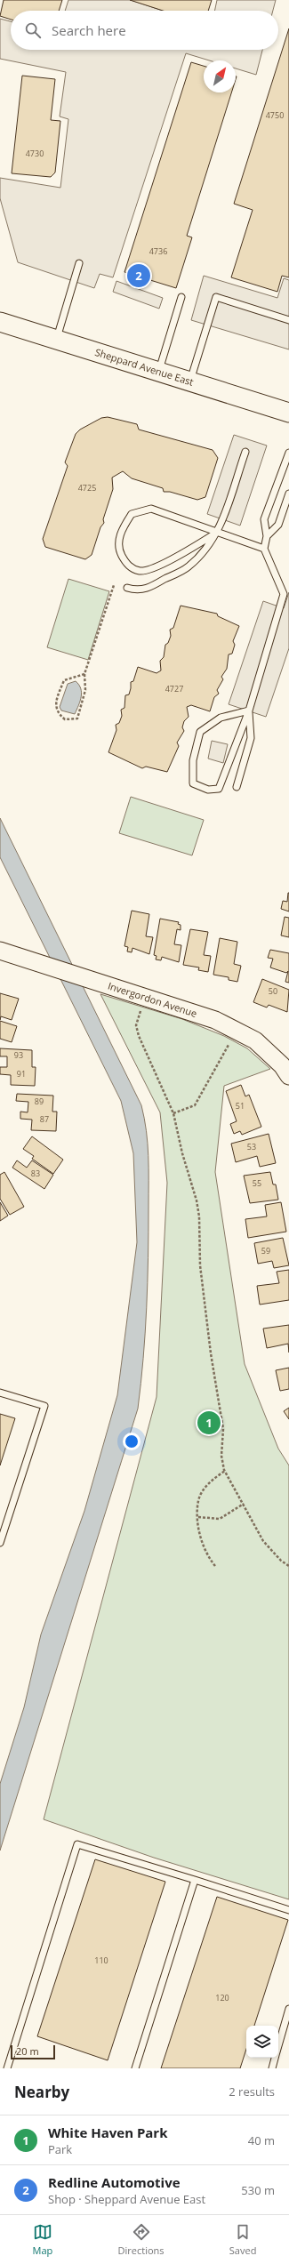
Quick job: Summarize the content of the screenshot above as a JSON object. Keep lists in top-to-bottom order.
{
  "streets": {
    "main road": ["Sheppard Avenue East"],
    "street": ["Invergordon Avenue"]
  },
  "house_numbers": [
    "4750",
    "4730",
    "4736",
    "4725",
    "4727",
    "50",
    "93",
    "91",
    "89",
    "51",
    "87",
    "53",
    "83",
    "55",
    "59",
    "110",
    "120"
  ],
  "scale_bar": "20 m",
  "north": "top right",
  "page": {
    "search": "Search here",
    "pins": ["2", "1"],
    "scale": "20 m",
    "heading": ["Nearby", "2 results"],
    "list": [
      {
        "mark": "1",
        "name": "White Haven Park",
        "note": "Park",
        "value": "40 m"
      },
      {
        "mark": "2",
        "name": "Redline Automotive",
        "note": "Shop · Sheppard Avenue East",
        "value": "530 m"
      }
    ],
    "nav": ["Map", "Directions", "Saved"]
  }
}
